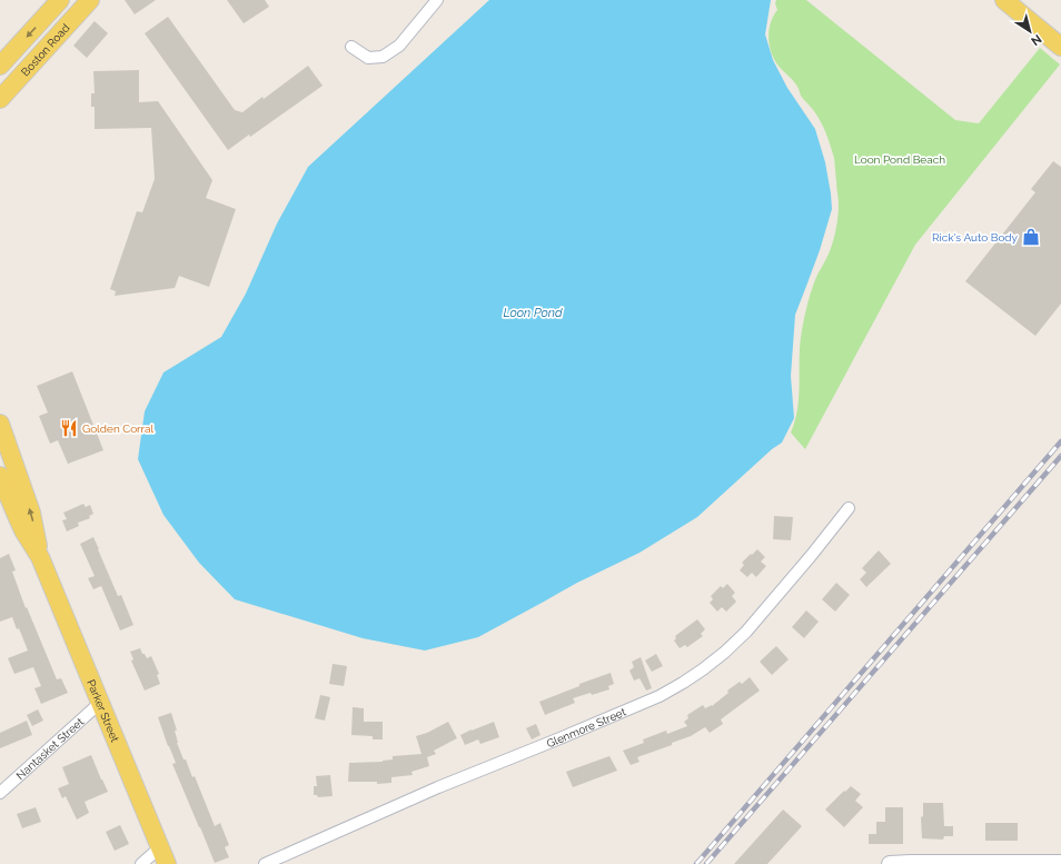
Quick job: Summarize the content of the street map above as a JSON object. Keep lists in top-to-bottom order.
{
  "streets": {
    "main road": ["Boston Road", "Parker Street"],
    "street": ["Glenmore Street", "Nantasket Street"]
  },
  "crossings": [
    ["Parker Street", "Nantasket Street"]
  ],
  "water": ["Loon Pond"],
  "parks": ["Loon Pond Beach"],
  "places": {
    "shop": ["Rick's Auto Body"],
    "restaurant": ["Golden Corral"]
  },
  "north": "bottom right"
}
